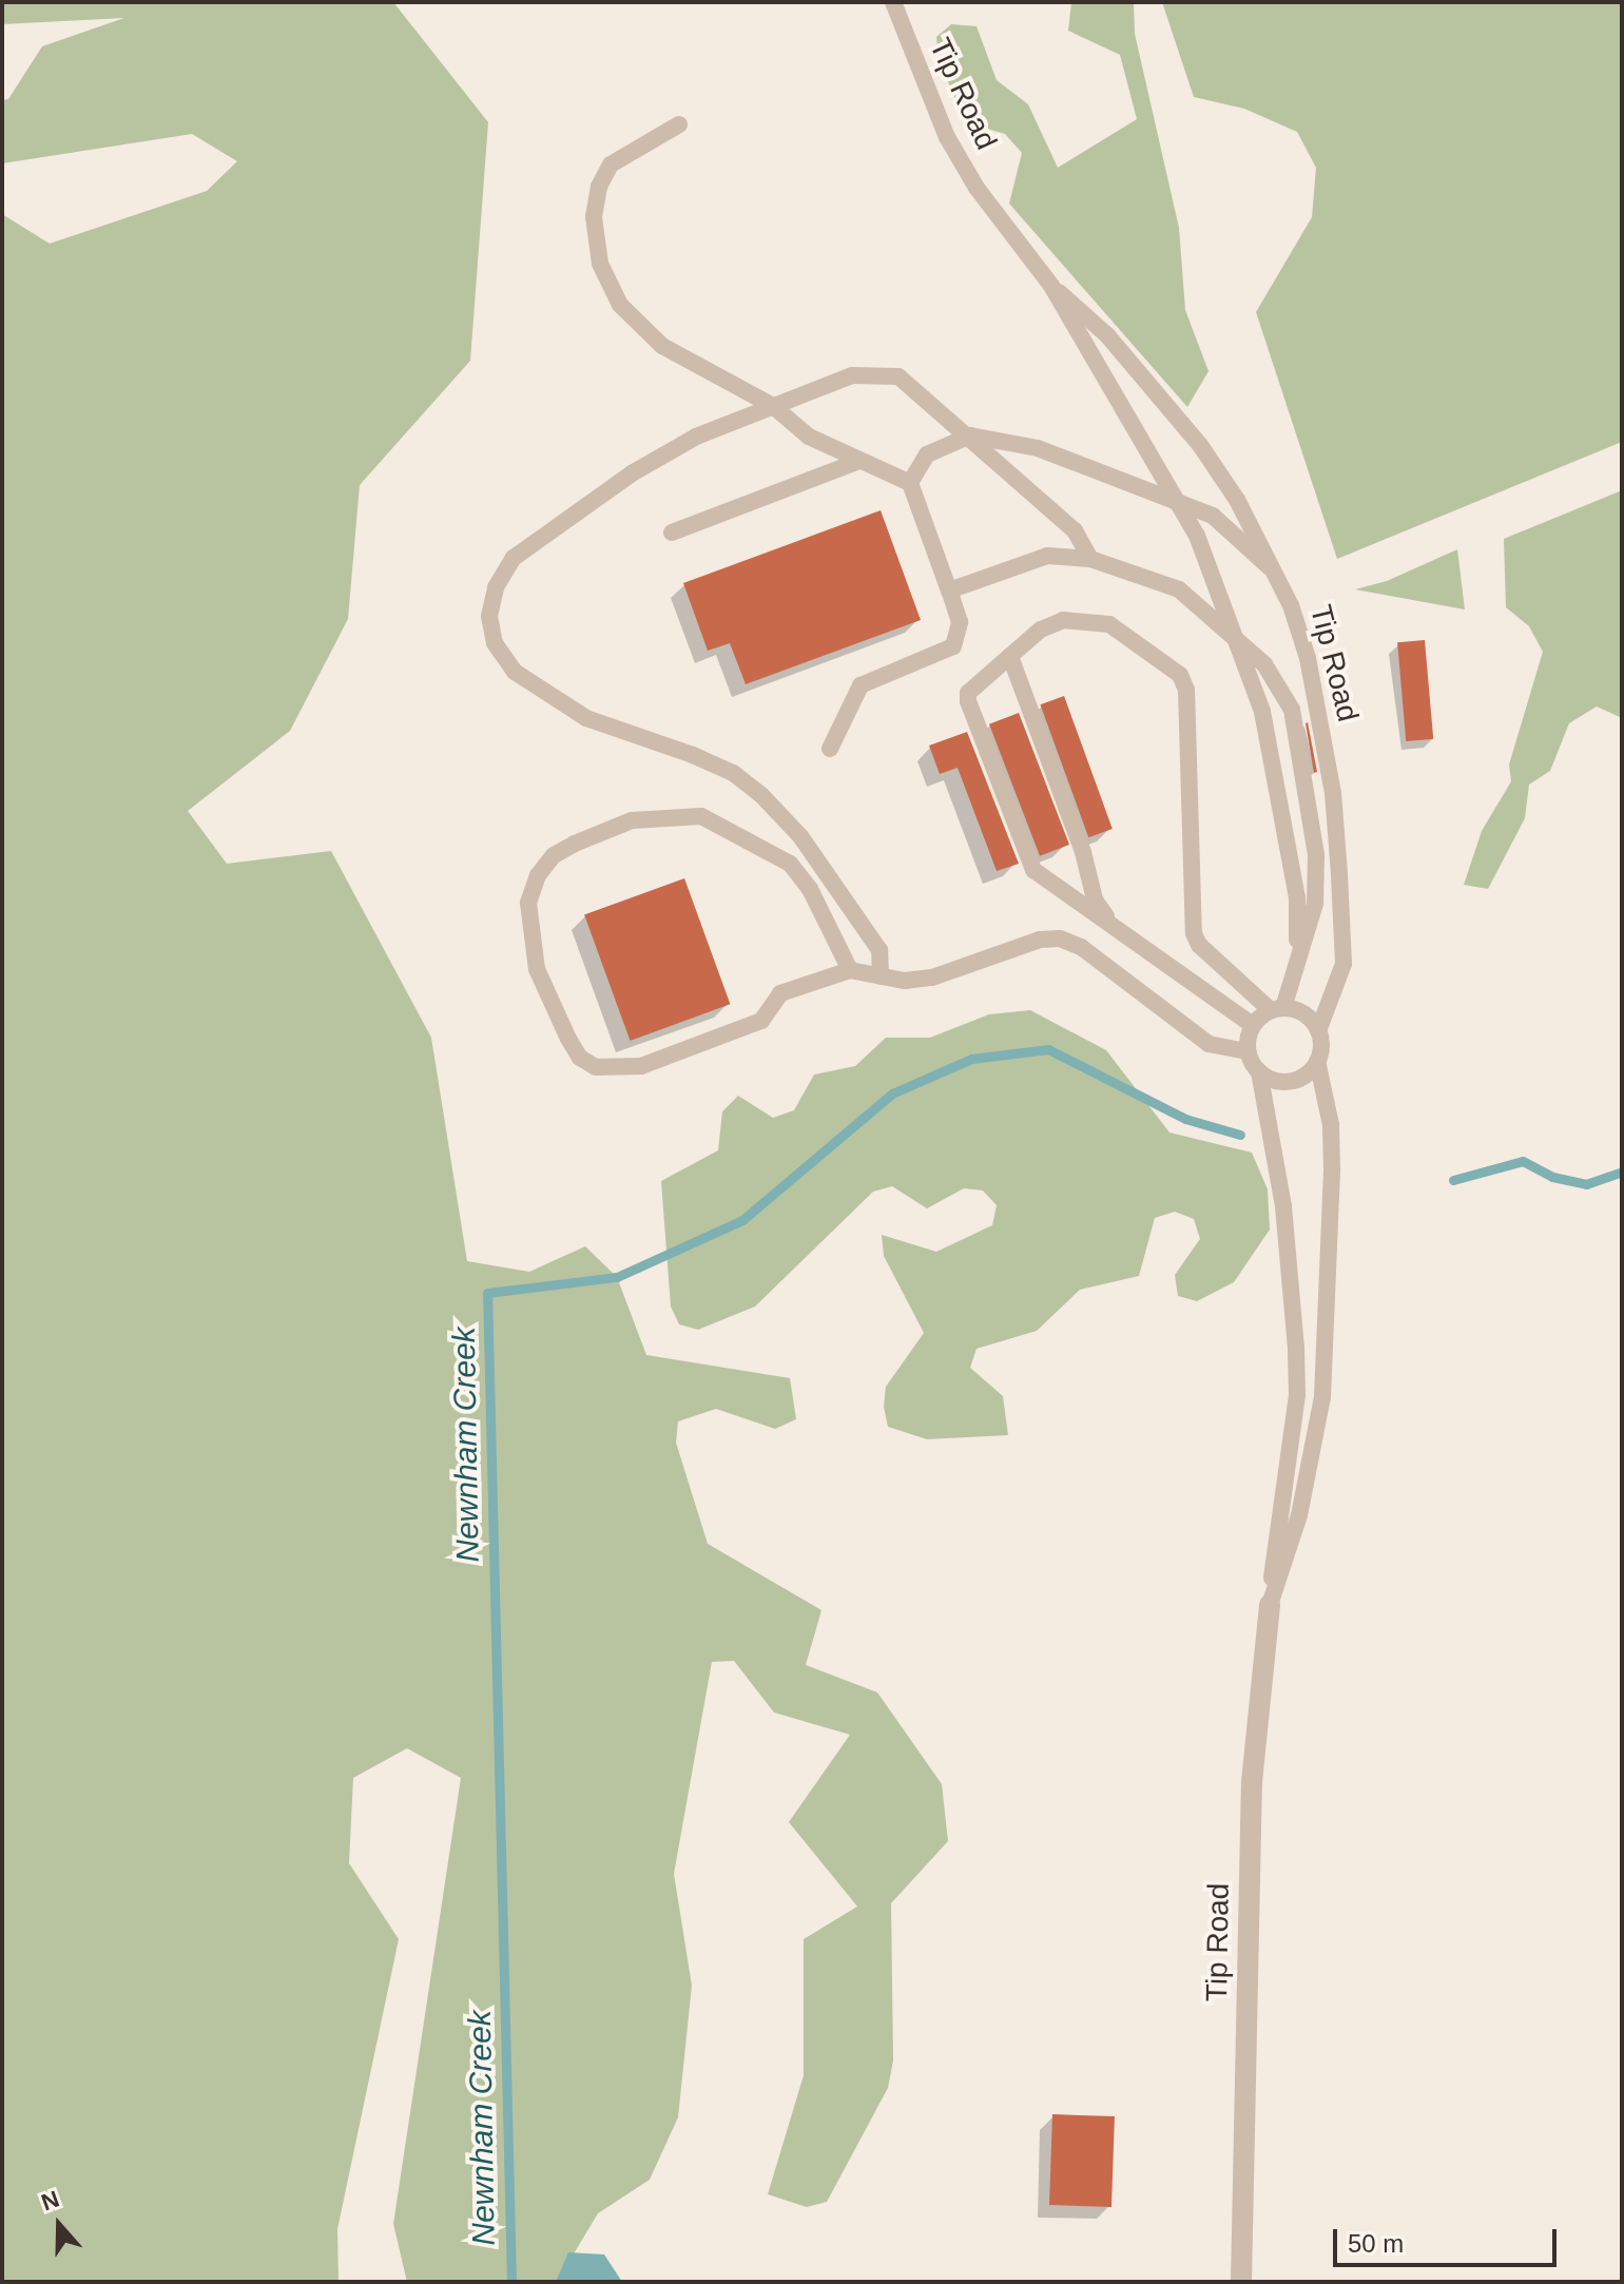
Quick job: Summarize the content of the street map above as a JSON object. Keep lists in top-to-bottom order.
{
  "streets": {
    "street": ["Tip Road"]
  },
  "water": ["Newnham Creek"],
  "scale_bar": "50 m",
  "north": "top"
}
